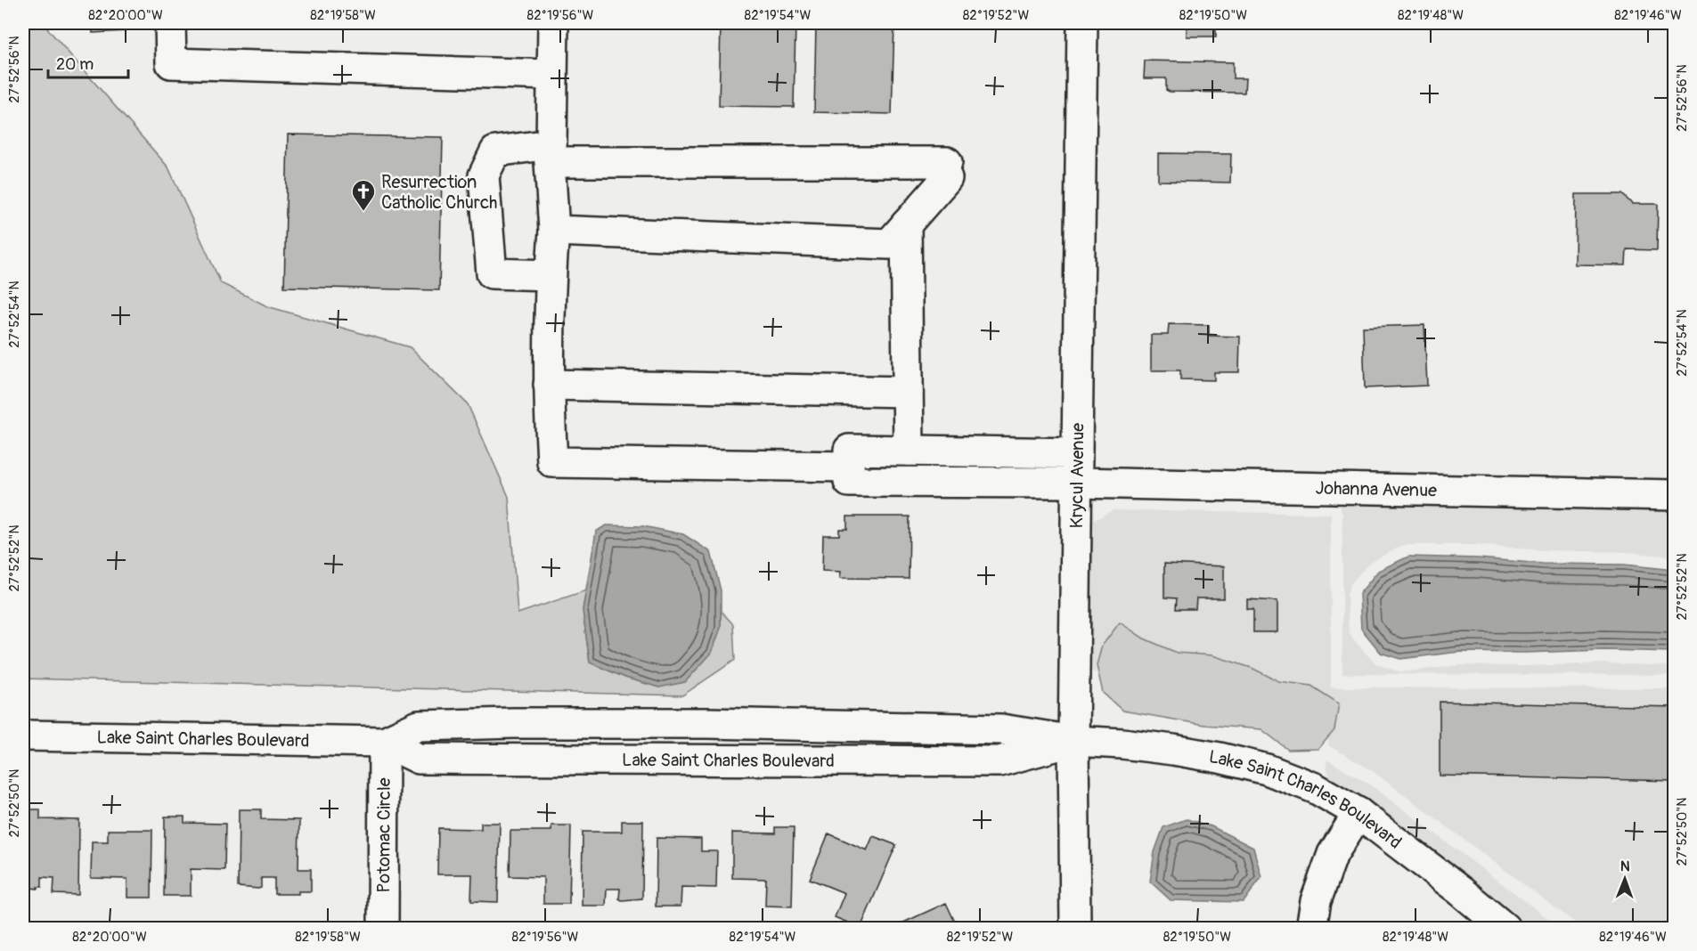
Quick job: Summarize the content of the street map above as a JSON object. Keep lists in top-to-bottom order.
{
  "streets": {
    "street": [
      "Krycul Avenue",
      "Johanna Avenue",
      "Lake Saint Charles Boulevard",
      "Potomac Circle"
    ]
  },
  "crossings": [
    ["Krycul Avenue", "Johanna Avenue"],
    ["Krycul Avenue", "Lake Saint Charles Boulevard"],
    ["Lake Saint Charles Boulevard", "Potomac Circle"]
  ],
  "places": {
    "church": ["Resurrection Catholic Church"]
  },
  "scale_bar": "20 m",
  "north": "top",
  "coordinates": [
    "82°20'00\"W",
    "82°19'58\"W",
    "82°19'56\"W",
    "82°19'54\"W",
    "82°19'52\"W",
    "82°19'50\"W",
    "82°19'48\"W",
    "82°19'46\"W",
    "27°52'56\"N",
    "27°52'54\"N",
    "27°52'52\"N",
    "27°52'50\"N"
  ]
}
